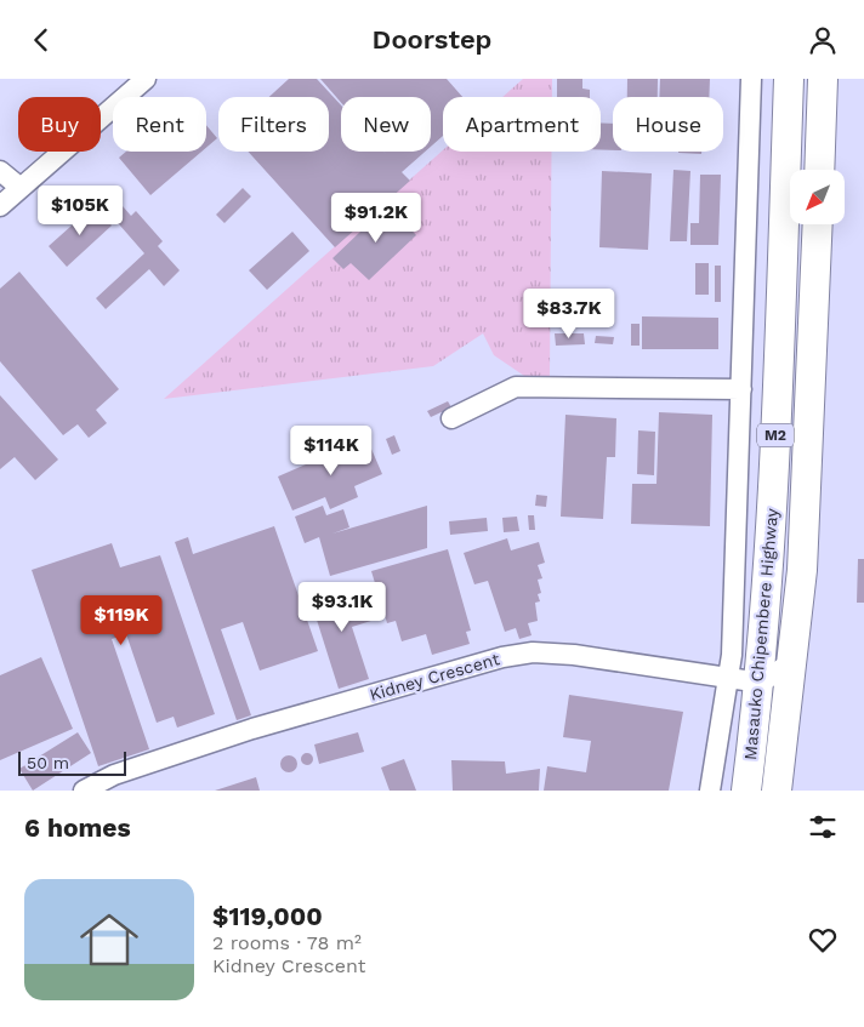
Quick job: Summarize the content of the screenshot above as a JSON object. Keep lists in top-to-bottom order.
{
  "streets": {
    "highway": ["M2", "Masauko Chipembere Highway"],
    "street": ["Kidney Crescent"]
  },
  "crossings": [
    ["Masauko Chipembere Highway", "Kidney Crescent"]
  ],
  "scale_bar": "50 m",
  "north": "bottom left",
  "page": {
    "header": "Doorstep",
    "chip": [
      "Buy",
      "Rent",
      "Filters",
      "New",
      "Apartment",
      "House"
    ],
    "price": [
      "$105K",
      "$91.2K",
      "$83.7K",
      "$114K",
      "$93.1K",
      "$119K"
    ],
    "scale": "50 m",
    "heading": "6 homes",
    "list": [
      {
        "name": "$119,000",
        "note": "2 rooms · 78 m² · Kidney Crescent"
      }
    ]
  }
}
